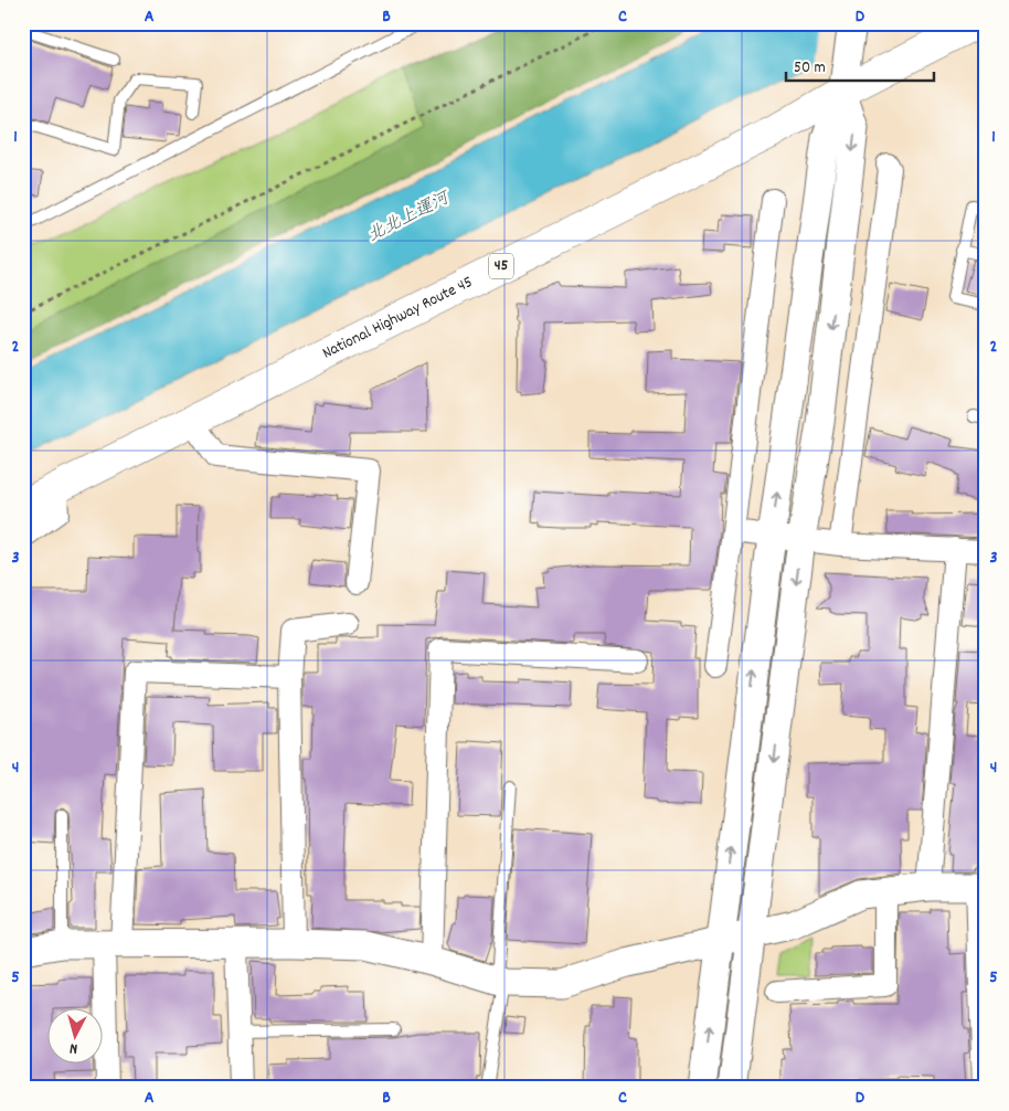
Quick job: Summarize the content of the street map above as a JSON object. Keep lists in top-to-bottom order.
{
  "streets": {
    "highway": ["45", "National Highway Route 45"]
  },
  "water": ["北北上運河"],
  "scale_bar": "50 m",
  "north": "bottom",
  "grid": {
    "columns": [
      "A",
      "B",
      "C",
      "D"
    ],
    "rows": [
      "1",
      "2",
      "3",
      "4",
      "5"
    ]
  }
}
